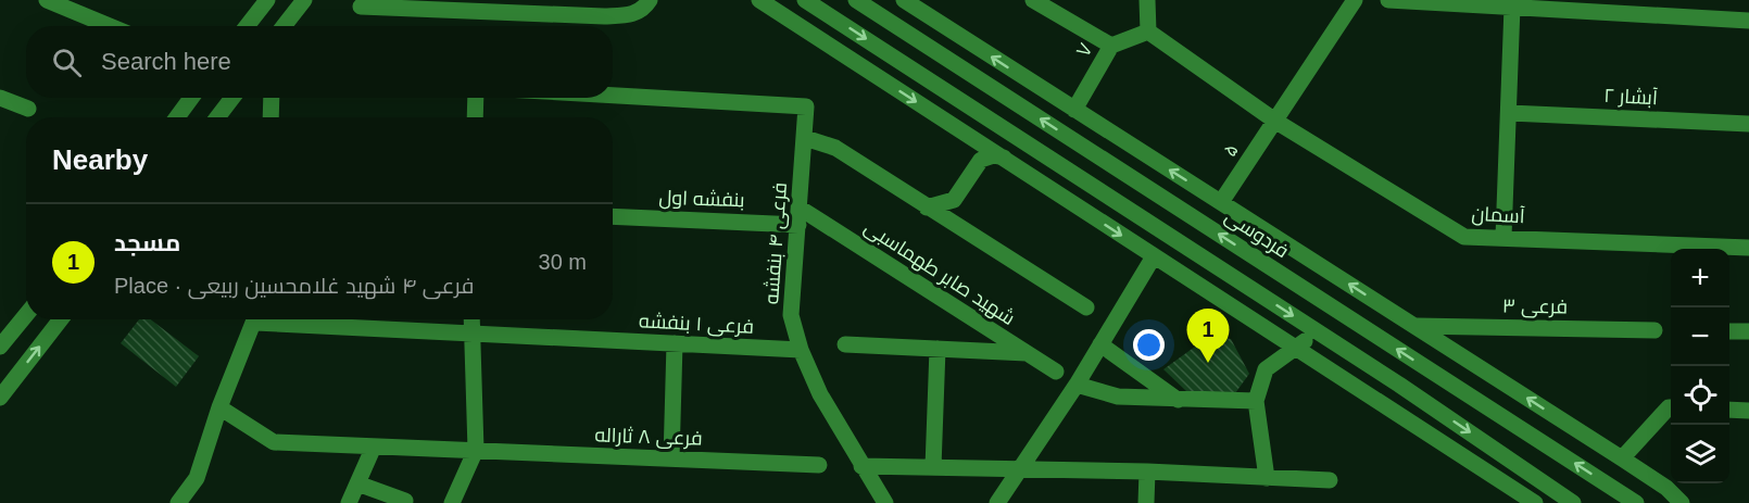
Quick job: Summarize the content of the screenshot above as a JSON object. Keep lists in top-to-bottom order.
{
  "streets": {
    "street": [
      "۷",
      "آبشار ۲",
      "۵",
      "بنفشه اول",
      "آسمان",
      "فردوسی",
      "فرعی ۴ بنفشه",
      "شهید صابر طهماسبی",
      "فرعی ۳",
      "فرعی ۱ بنفشه",
      "فرعی ۸ ثاراله"
    ]
  },
  "crossings": [
    ["۷", "آسمان"],
    ["۵", "آسمان"],
    ["بنفشه اول", "فرعی ۴ بنفشه"],
    ["بنفشه اول", "شهید صابر طهماسبی"],
    ["فرعی ۴ بنفشه", "شهید صابر طهماسبی"],
    ["فرعی ۴ بنفشه", "فرعی ۱ بنفشه"]
  ],
  "page": {
    "search": "Search here",
    "heading": "Nearby",
    "list": [
      {
        "mark": "1",
        "name": "مسجد",
        "note": "Place · فرعی ۴ شهید غلامحسین ربیعی",
        "value": "30 m"
      }
    ],
    "map_buttons": ["+", "−"],
    "pins": "1"
  }
}
